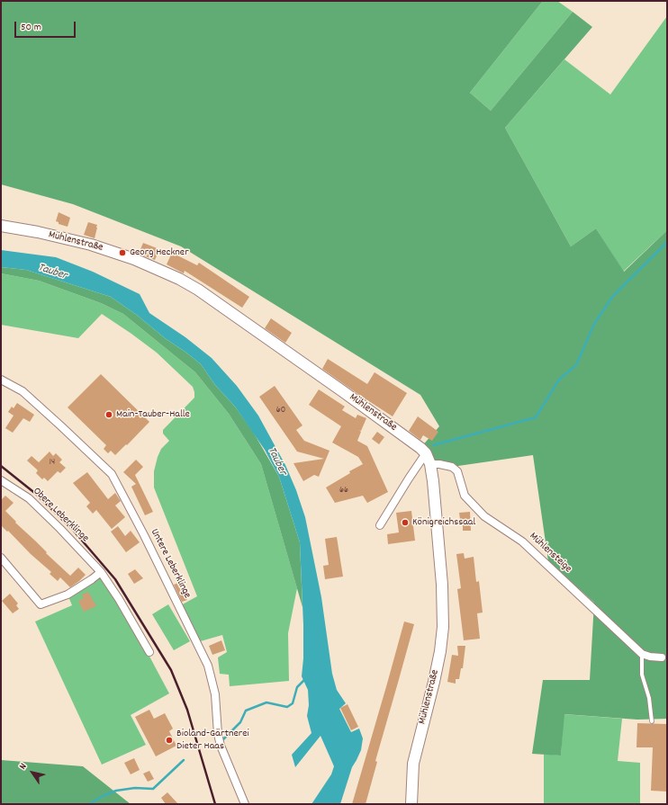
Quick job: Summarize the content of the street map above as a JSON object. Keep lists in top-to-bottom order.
{
  "streets": {
    "main road": ["Mühlenstraße"],
    "street": ["Obere Leberklinge", "Mühlensteige", "Untere Leberklinge"]
  },
  "crossings": [
    ["Mühlenstraße", "Mühlensteige"]
  ],
  "water": ["Tauber"],
  "places": [
    "Georg Heckner",
    "Main-Tauber-Halle",
    "Königreichssaal",
    "Bioland-Gärtnerei Dieter Haas"
  ],
  "house_numbers": ["60", "14", "66"],
  "scale_bar": "50 m",
  "north": "top left"
}
